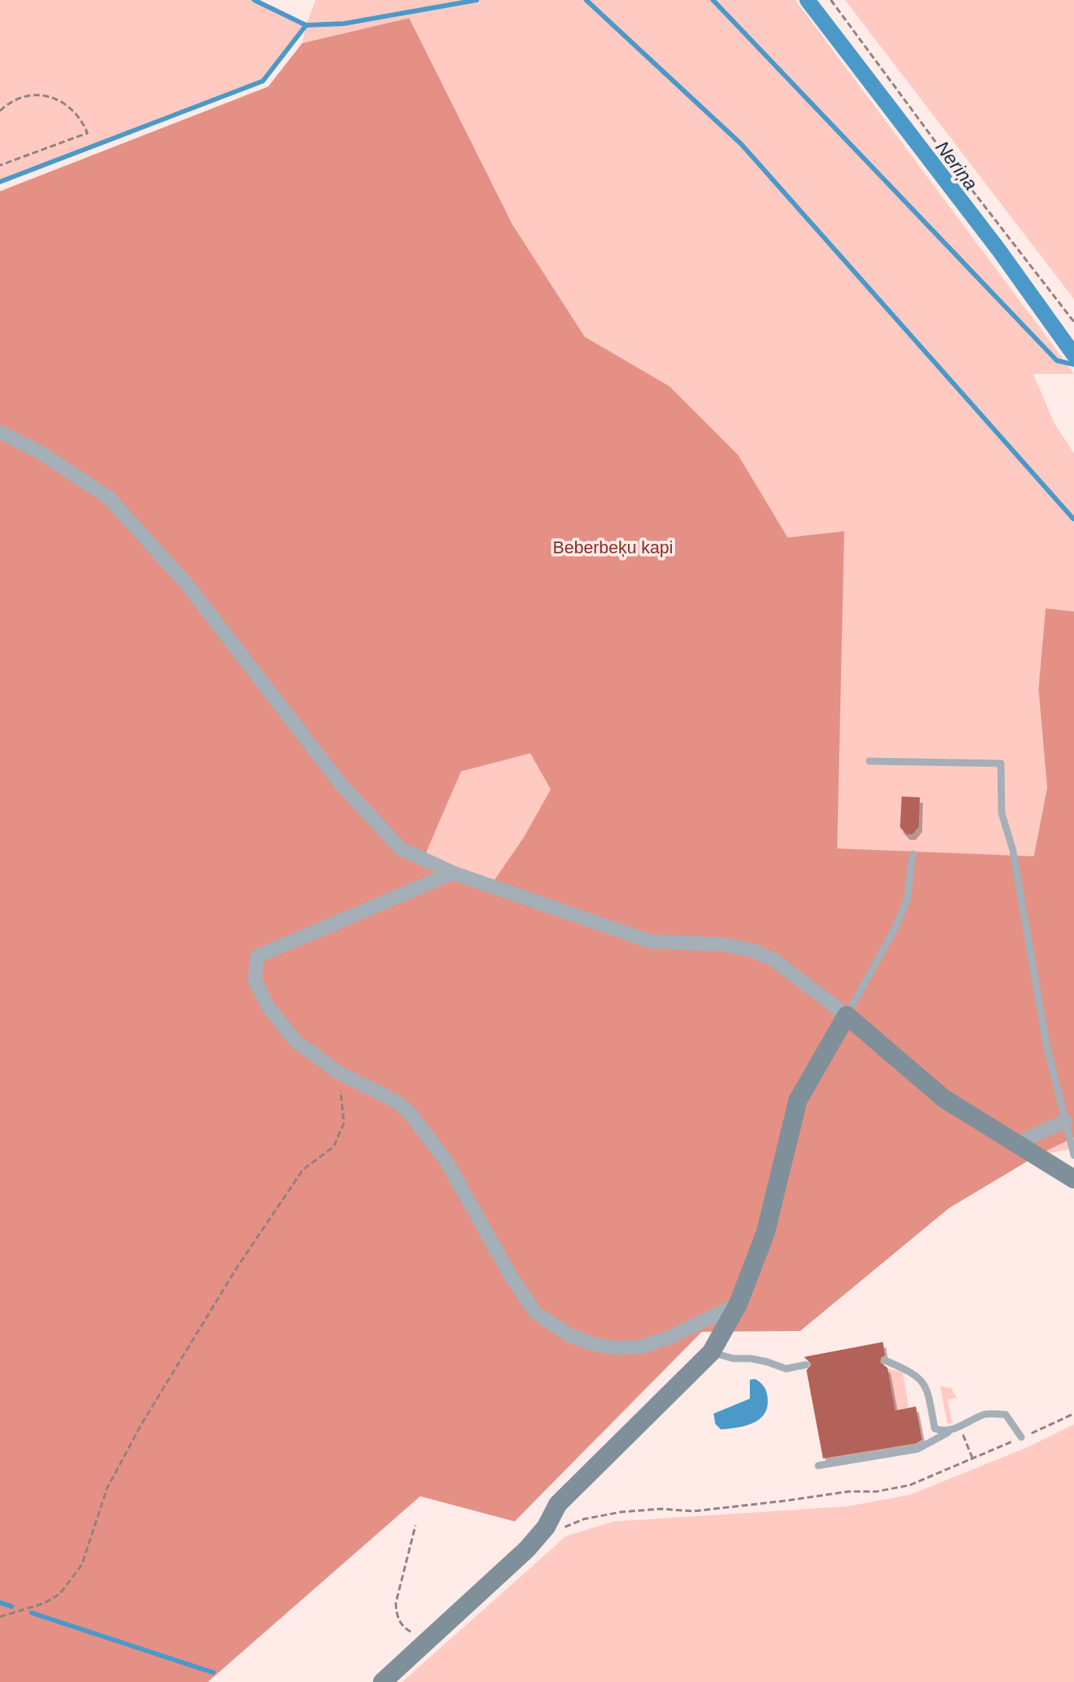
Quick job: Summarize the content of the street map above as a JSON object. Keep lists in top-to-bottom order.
{
  "water": ["Neriņa"],
  "parks": ["Beberbeķu kapi"]
}
